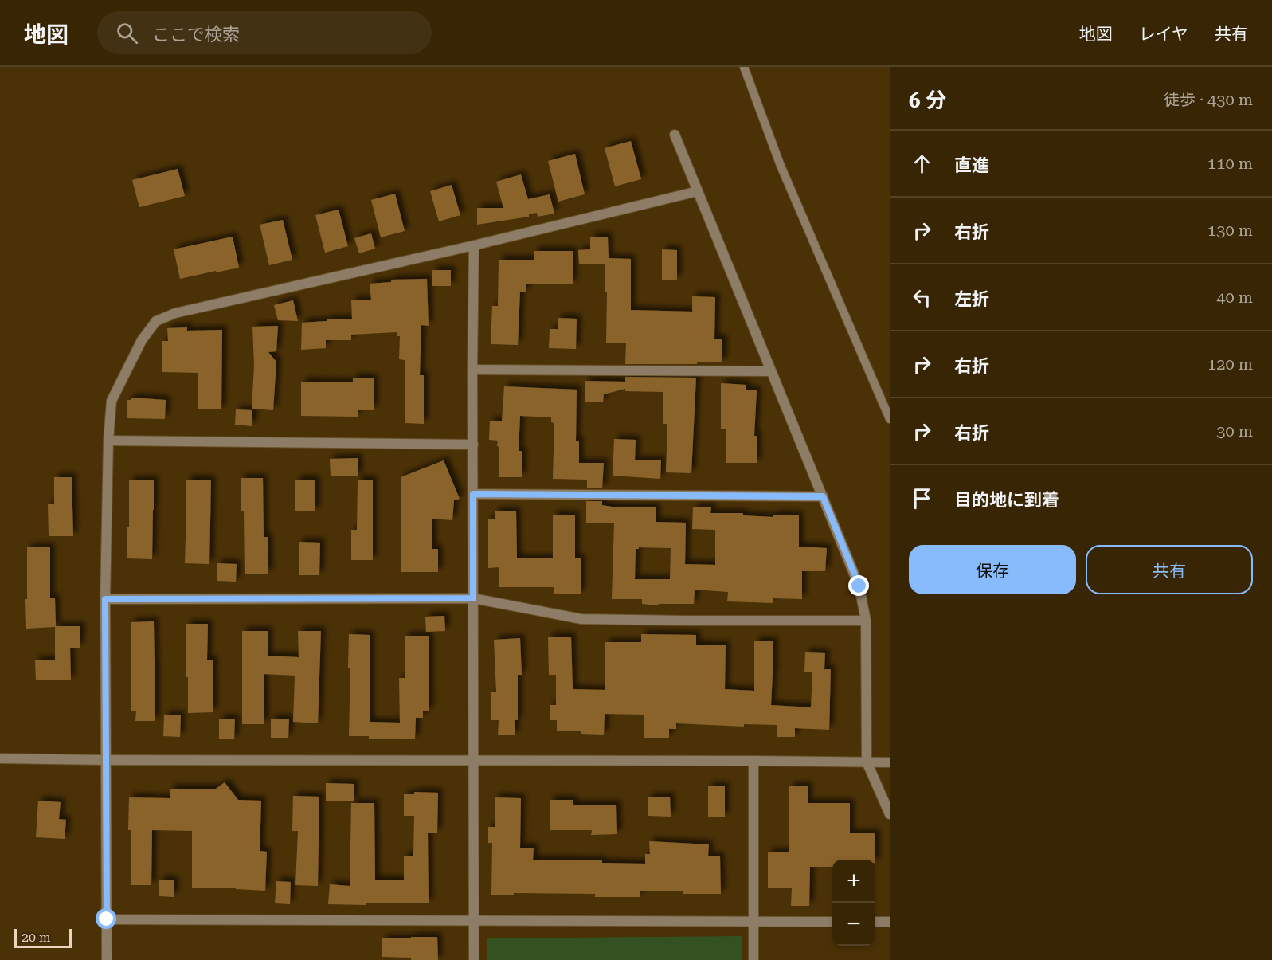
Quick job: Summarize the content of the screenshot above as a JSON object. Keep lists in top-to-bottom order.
{
  "scale_bar": "20 m",
  "page": {
    "header": "地図",
    "search": "ここで検索",
    "nav": ["地図", "レイヤ", "共有"],
    "heading": ["6 分", "徒歩 · 430 m"],
    "list": [
      ["直進", "110 m"],
      ["右折", "130 m"],
      ["左折", "40 m"],
      ["右折", "120 m"],
      ["右折", "30 m"],
      "目的地に到着"
    ],
    "buttons": ["保存", "共有"],
    "map_buttons": ["+", "−"],
    "scale": "20 m"
  }
}
